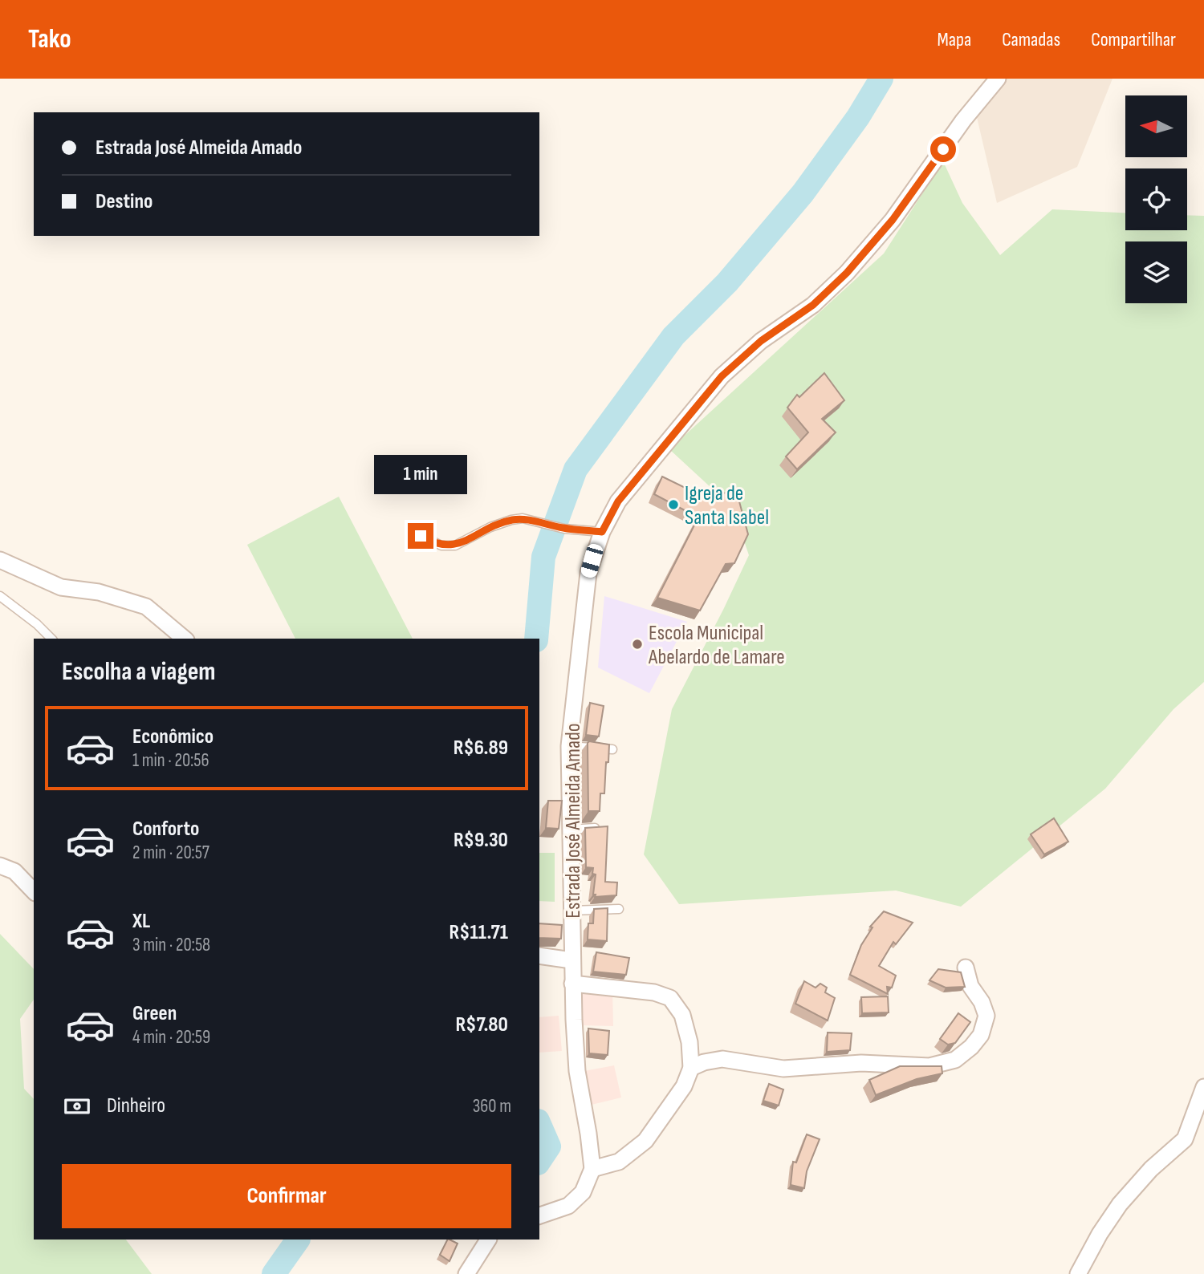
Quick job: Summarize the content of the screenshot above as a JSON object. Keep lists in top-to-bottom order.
{
  "streets": {
    "street": ["Estrada José Almeida Amado"]
  },
  "places": ["Igreja de Santa Isabel", "Escola Municipal Abelardo de Lamare"],
  "north": "left",
  "page": {
    "header": "Tako",
    "nav": ["Mapa", "Camadas", "Compartilhar"],
    "banner": ["Estrada José Almeida Amado", "Destino"],
    "bubble": "1 min",
    "heading": "Escolha a viagem",
    "list": [
      {
        "name": "Econômico",
        "note": "1 min · 20:56",
        "value": "R$6.89"
      },
      {
        "name": "Conforto",
        "note": "2 min · 20:57",
        "value": "R$9.30"
      },
      {
        "name": "XL",
        "note": "3 min · 20:58",
        "value": "R$11.71"
      },
      {
        "name": "Green",
        "note": "4 min · 20:59",
        "value": "R$7.80"
      }
    ],
    "pay": ["Dinheiro", "360 m"],
    "buttons": "Confirmar"
  }
}
